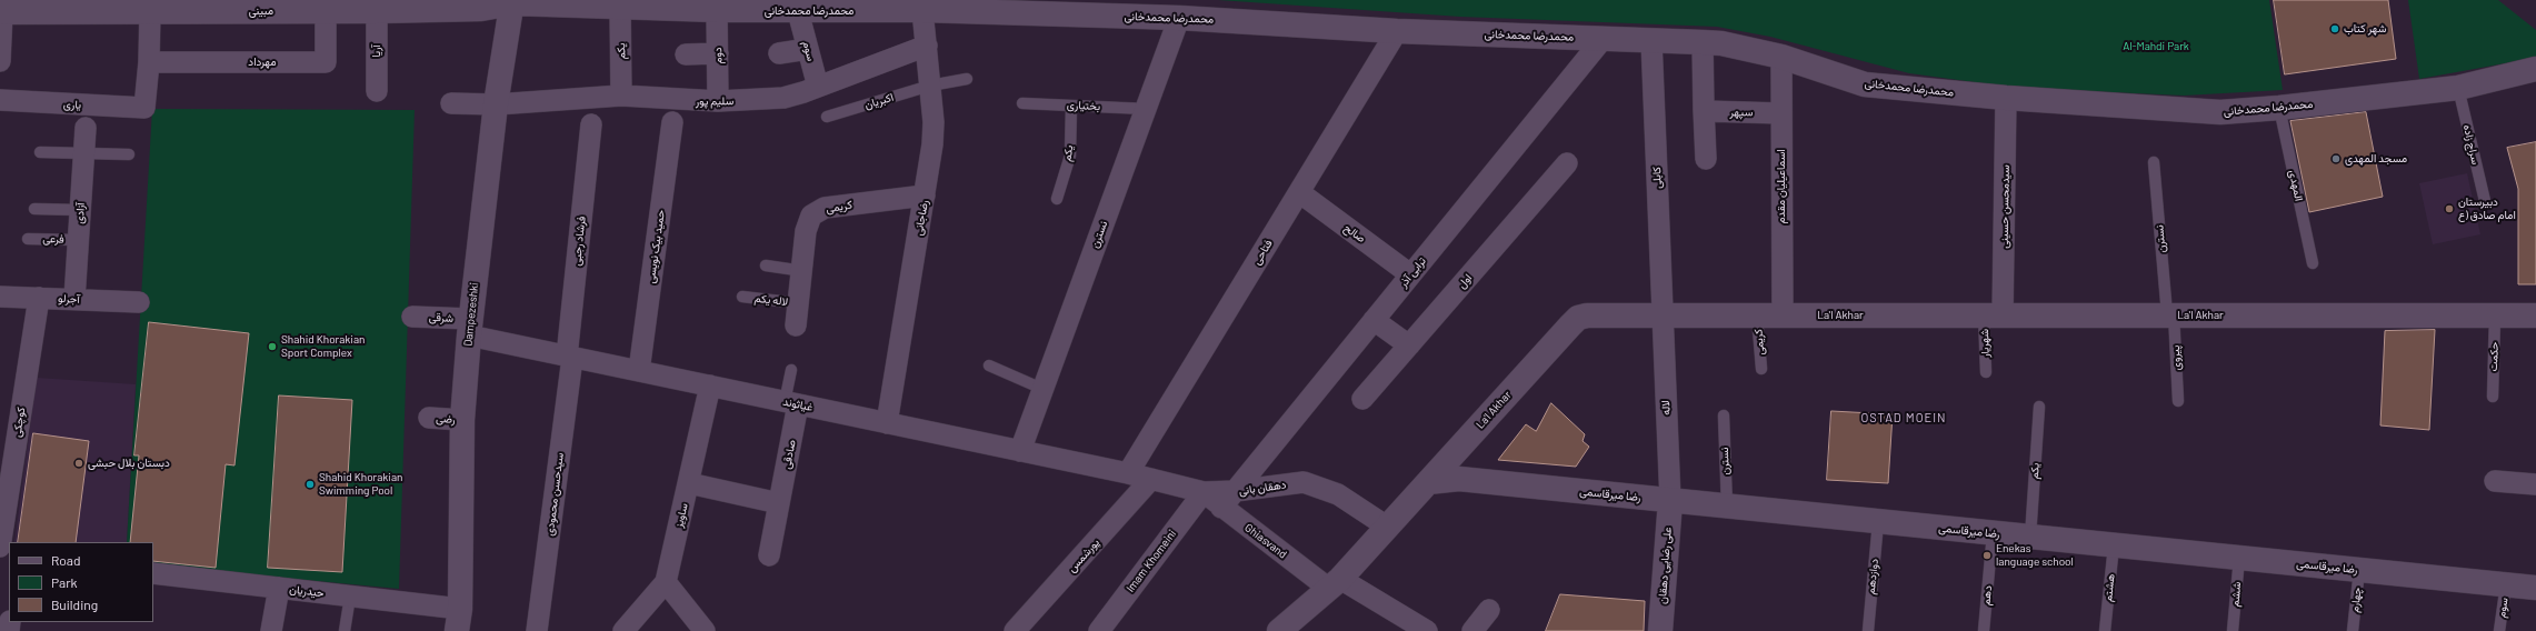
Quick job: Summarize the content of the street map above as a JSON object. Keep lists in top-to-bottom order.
{
  "streets": {
    "street": [
      "مبینی",
      "محمدرضا محمدخانی",
      "آریا",
      "یکم",
      "سوم",
      "دوم",
      "مهرداد",
      "سلیم پور",
      "یاری",
      "سپهر",
      "کابلی",
      "اسماعیلیان مقدم",
      "کریمی",
      "سیدمحسن حسینی",
      "آزادی",
      "رضاجانی",
      "صالح",
      "نسترن",
      "فرشاد رجبی",
      "حمید بیک نویسی",
      "فتاحی",
      "ترابی آذر",
      "اول",
      "آجرلو",
      "Dampezeshki",
      "La'l Akhar",
      "شرقی",
      "غیاثوند",
      "لاله",
      "رضی",
      "کوچکی",
      "صادقی",
      "دهقان بانی",
      "سیدحسن محمودی",
      "رضا میرقاسمی",
      "ساویز",
      "Ghiasvand",
      "پورشمس",
      "Imam Khomeini",
      "علی رضایی دهقان",
      "حیدریان"
    ],
    "lane": [
      "اکبریان",
      "بختیاری",
      "سراج زاده",
      "المهدی",
      "فرعی",
      "لاله یکم",
      "شهریار",
      "حکمت",
      "پیروی",
      "دوازدهم",
      "هشتم",
      "ششم",
      "دهم",
      "چهارم"
    ]
  },
  "crossings": [
    ["مبینی", "محمدرضا محمدخانی"],
    ["مبینی", "آریا"],
    ["مبینی", "مهرداد"],
    ["مبینی", "Dampezeshki"],
    ["محمدرضا محمدخانی", "یکم"],
    ["محمدرضا محمدخانی", "دوم"],
    ["محمدرضا محمدخانی", "سراج زاده"],
    ["محمدرضا محمدخانی", "کابلی"],
    ["محمدرضا محمدخانی", "المهدی"],
    ["محمدرضا محمدخانی", "اسماعیلیان مقدم"],
    ["محمدرضا محمدخانی", "سیدمحسن حسینی"],
    ["محمدرضا محمدخانی", "رضاجانی"],
    ["محمدرضا محمدخانی", "نسترن"],
    ["محمدرضا محمدخانی", "فتاحی"],
    ["محمدرضا محمدخانی", "ترابی آذر"],
    ["محمدرضا محمدخانی", "Dampezeshki"],
    ["یکم", "سلیم پور"],
    ["یکم", "بختیاری"],
    ["یکم", "رضا میرقاسمی"],
    ["سوم", "سلیم پور"],
    ["سوم", "رضا میرقاسمی"],
    ["دوم", "سلیم پور"],
    ["مهرداد", "یاری"],
    ["سلیم پور", "رضاجانی"],
    ["سلیم پور", "Dampezeshki"],
    ["اکبریان", "رضاجانی"],
    ["بختیاری", "نسترن"],
    ["سپهر", "اسماعیلیان مقدم"],
    ["کابلی", "La'l Akhar"],
    ["کابلی", "لاله"],
    ["اسماعیلیان مقدم", "La'l Akhar"],
    ["کریمی", "رضاجانی"],
    ["کریمی", "لاله یکم"],
    ["کریمی", "La'l Akhar"],
    ["سیدمحسن حسینی", "La'l Akhar"],
    ["سیدمحسن حسینی", "شهریار"],
    ["آزادی", "فرعی"],
    ["آزادی", "آجرلو"],
    ["رضاجانی", "غیاثوند"],
    ["صالح", "فتاحی"],
    ["صالح", "ترابی آذر"],
    ["نسترن", "La'l Akhar"],
    ["نسترن", "پیروی"],
    ["نسترن", "غیاثوند"],
    ["نسترن", "رضا میرقاسمی"],
    ["فرشاد رجبی", "غیاثوند"],
    ["فرشاد رجبی", "سیدحسن محمودی"],
    ["حمید بیک نویسی", "غیاثوند"],
    ["فتاحی", "غیاثوند"],
    ["فتاحی", "دهقان بانی"],
    ["ترابی آذر", "دهقان بانی"],
    ["ترابی آذر", "Ghiasvand"],
    ["آجرلو", "کوچکی"],
    ["Dampezeshki", "شرقی"],
    ["Dampezeshki", "غیاثوند"],
    ["Dampezeshki", "رضی"],
    ["Dampezeshki", "حیدریان"],
    ["La'l Akhar", "شهریار"],
    ["La'l Akhar", "حکمت"],
    ["La'l Akhar", "پیروی"],
    ["La'l Akhar", "لاله"],
    ["La'l Akhar", "دهقان بانی"],
    ["La'l Akhar", "رضا میرقاسمی"],
    ["La'l Akhar", "Ghiasvand"],
    ["شرقی", "غیاثوند"],
    ["غیاثوند", "صادقی"],
    ["غیاثوند", "دهقان بانی"],
    ["غیاثوند", "سیدحسن محمودی"],
    ["غیاثوند", "ساویز"],
    ["لاله", "رضا میرقاسمی"],
    ["لاله", "علی رضایی دهقان"],
    ["دهقان بانی", "Ghiasvand"],
    ["دهقان بانی", "پورشمس"],
    ["دهقان بانی", "Imam Khomeini"],
    ["رضا میرقاسمی", "علی رضایی دهقان"],
    ["رضا میرقاسمی", "دوازدهم"],
    ["رضا میرقاسمی", "هشتم"],
    ["رضا میرقاسمی", "ششم"],
    ["رضا میرقاسمی", "دهم"],
    ["رضا میرقاسمی", "چهارم"],
    ["Ghiasvand", "Imam Khomeini"]
  ],
  "districts": ["OSTAD MOEIN"],
  "parks": ["Al-Mahdi Park"],
  "places": [
    "شهر کتاب",
    "مسجد المهدی",
    "دبیرستان امام صادق (ع",
    "Shahid Khorakian Sport Complex",
    "دبستان بلال حبشی",
    "Shahid Khorakian Swimming Pool",
    "Enekas language school"
  ],
  "legend": ["Road", "Park", "Building"]
}
